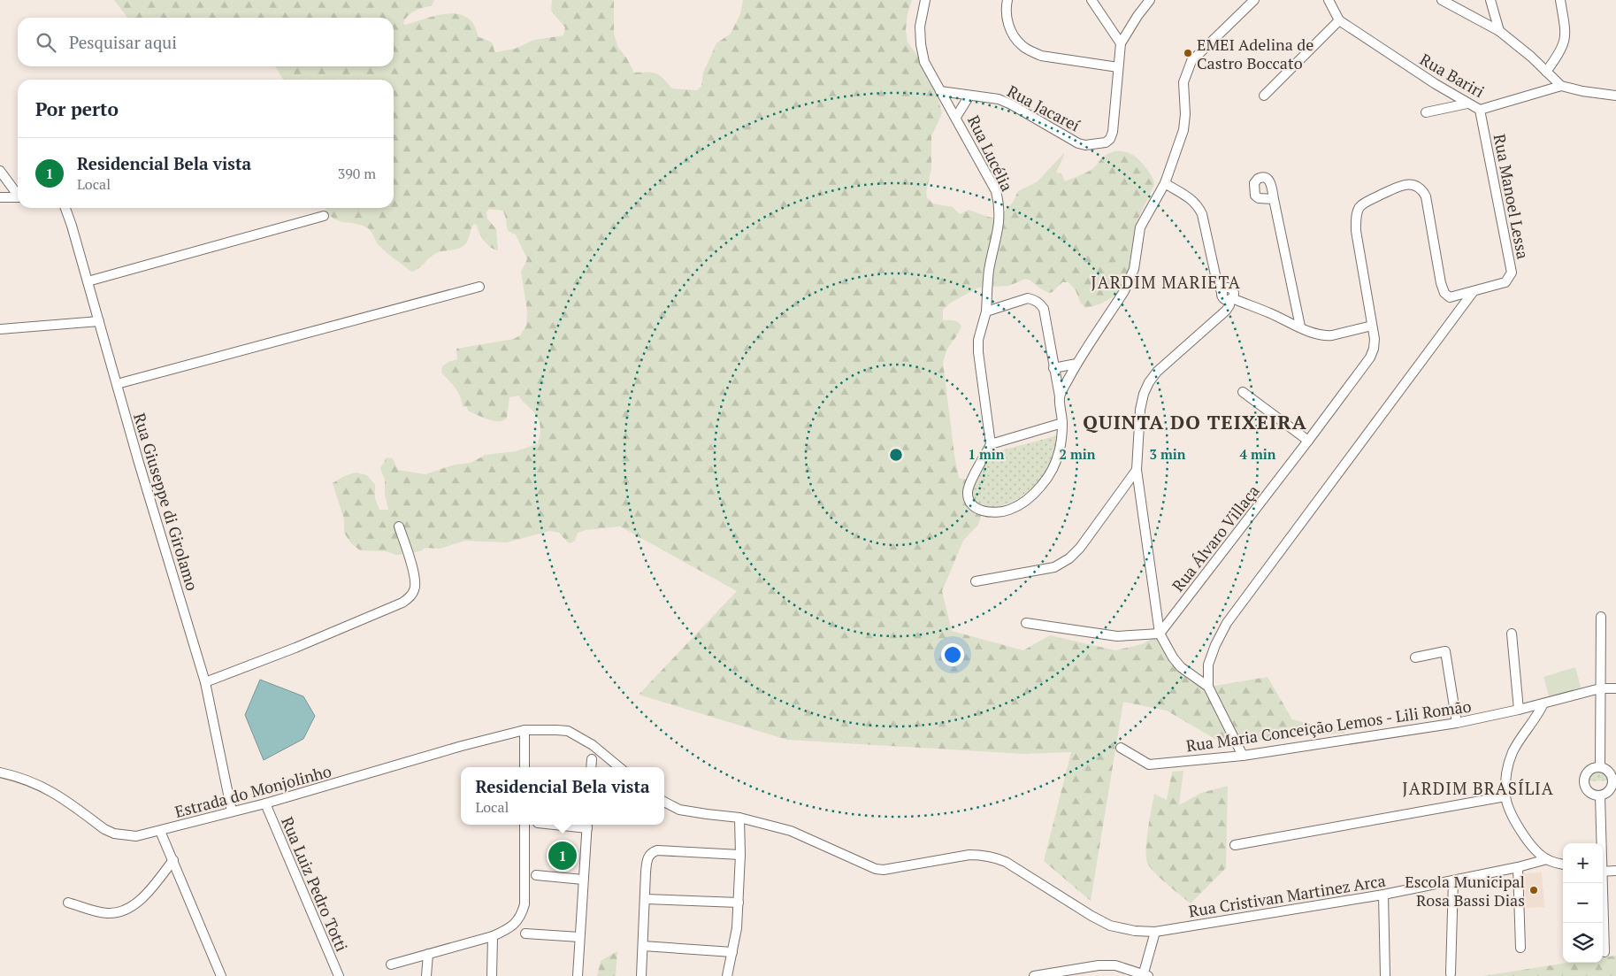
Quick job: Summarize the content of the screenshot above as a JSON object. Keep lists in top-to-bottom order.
{
  "streets": {
    "street": [
      "Rua Bariri",
      "Rua Jacareí",
      "Rua Lucélia",
      "Rua Manoel Lessa",
      "Rua Giuseppe di Girolamo",
      "Rua Álvaro Villaça",
      "Rua Maria Conceição Lemos - Lili Romão",
      "Estrada do Monjolinho",
      "Rua Luiz Pedro Totti",
      "Rua Cristivan Martinez Arca"
    ]
  },
  "crossings": [
    ["Rua Bariri", "Rua Manoel Lessa"],
    ["Rua Jacareí", "Rua Lucélia"],
    ["Rua Manoel Lessa", "Rua Álvaro Villaça"],
    ["Rua Giuseppe di Girolamo", "Estrada do Monjolinho"],
    ["Estrada do Monjolinho", "Rua Luiz Pedro Totti"]
  ],
  "districts": ["JARDIM MARIETA", "QUINTA DO TEIXEIRA", "JARDIM BRASÍLIA"],
  "places": ["EMEI Adelina de Castro Boccato", "Escola Municipal Rosa Bassi Dias"],
  "page": {
    "search": "Pesquisar aqui",
    "heading": "Por perto",
    "list": [
      {
        "mark": "1",
        "name": "Residencial Bela vista",
        "note": "Local",
        "value": "390 m"
      }
    ],
    "popup": ["Residencial Bela vista", "Local"],
    "pins": "1",
    "map_buttons": ["+", "−"]
  },
  "rings": [
    "1 min",
    "2 min",
    "3 min",
    "4 min"
  ]
}
